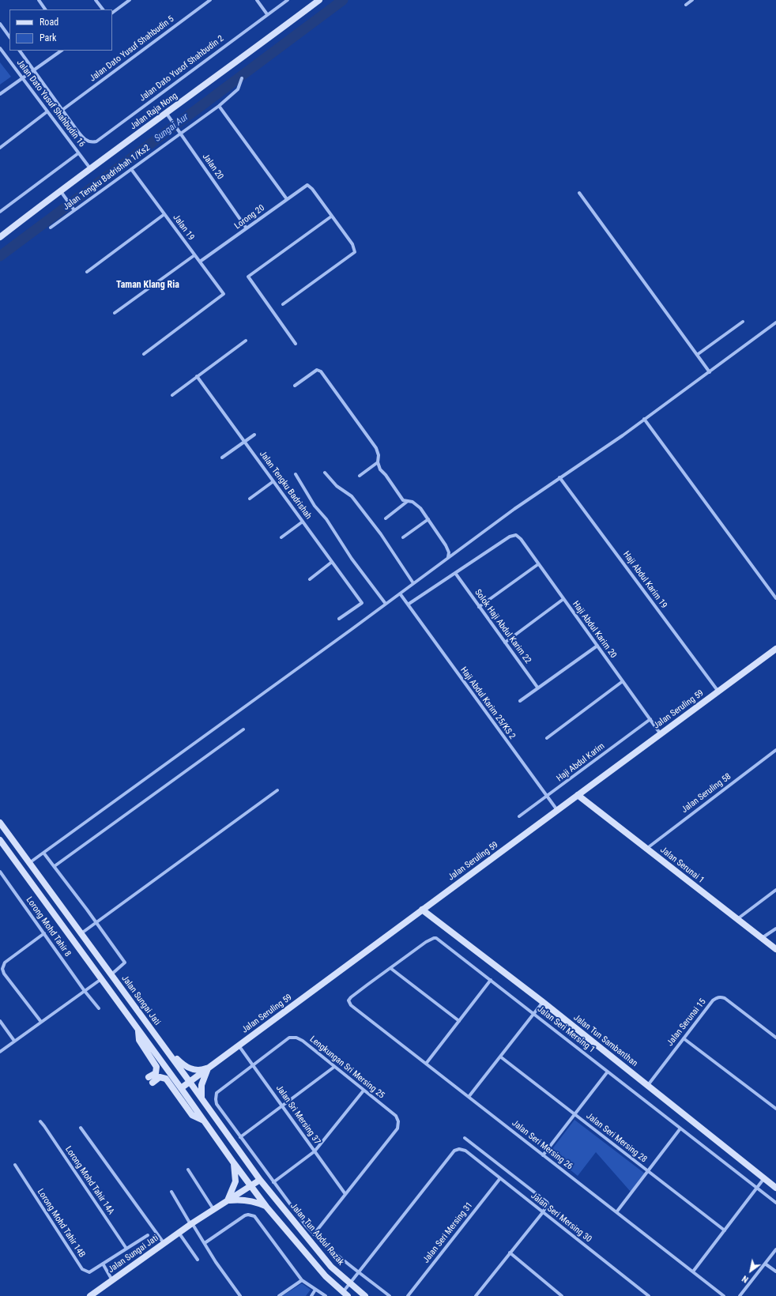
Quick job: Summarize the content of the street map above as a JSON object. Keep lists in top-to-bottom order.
{
  "streets": {
    "main road": [
      "Jalan Raja Nong",
      "Jalan Seruling 59",
      "Jalan Serunai 1",
      "Jalan Sungai Jati",
      "Jalan Tun Sambanthan",
      "Jalan Tun Abdul Razak"
    ],
    "street": [
      "Jalan Dato Yusuf Shahbudin 5",
      "Jalan Dato Yusof Shahbudin 2",
      "Jalan Dato Yusuf Shahbudin 16",
      "Jalan 20",
      "Jalan Tengku Badrishah 1/Ks2",
      "Lorong 20",
      "Jalan 19",
      "Jalan Tengku Badrishah",
      "Haji Abdul Karim 19",
      "Solok Haji Abdul Karim 22",
      "Haji Abdul Karim 20",
      "Haji Abdul Karim 25/KS 2",
      "Haji Abdul Karim",
      "Jalan Seruling 58",
      "Lorong Mohd Tahir 8",
      "Jalan Serunai 15",
      "Jalan Seri Mersing 1",
      "Lengkungan Sri Mersing 25",
      "Jalan Sri Mersing 37",
      "Jalan Seri Mersing 28",
      "Jalan Seri Mersing 26",
      "Lorong Mohd Tahir 14A",
      "Jalan Seri Mersing 30",
      "Lorong Mohd Tahir 14B",
      "Jalan Seri Mersing 31"
    ]
  },
  "crossings": [
    ["Jalan Dato Yusuf Shahbudin 5", "Jalan Dato Yusof Shahbudin 2"],
    ["Jalan Dato Yusuf Shahbudin 16", "Jalan Raja Nong"],
    ["Jalan Raja Nong", "Jalan 20"],
    ["Jalan 20", "Jalan Tengku Badrishah 1/Ks2"],
    ["Jalan 20", "Lorong 20"],
    ["Jalan Tengku Badrishah 1/Ks2", "Jalan 19"],
    ["Lorong 20", "Jalan 19"],
    ["Haji Abdul Karim 19", "Jalan Seruling 59"],
    ["Solok Haji Abdul Karim 22", "Haji Abdul Karim 20"],
    ["Haji Abdul Karim 20", "Jalan Seruling 59"],
    ["Haji Abdul Karim 20", "Haji Abdul Karim"],
    ["Haji Abdul Karim 25/KS 2", "Jalan Seruling 59"],
    ["Haji Abdul Karim 25/KS 2", "Haji Abdul Karim"],
    ["Jalan Seruling 59", "Jalan Serunai 1"],
    ["Jalan Seruling 59", "Jalan Sungai Jati"],
    ["Jalan Seruling 59", "Jalan Tun Sambanthan"],
    ["Jalan Seruling 59", "Jalan Sri Mersing 37"],
    ["Jalan Seruling 58", "Jalan Serunai 1"],
    ["Jalan Sungai Jati", "Jalan Tun Abdul Razak"],
    ["Jalan Serunai 15", "Jalan Tun Sambanthan"],
    ["Jalan Seri Mersing 1", "Jalan Seri Mersing 26"],
    ["Lengkungan Sri Mersing 25", "Jalan Sri Mersing 37"],
    ["Lengkungan Sri Mersing 25", "Jalan Seri Mersing 30"],
    ["Jalan Seri Mersing 30", "Jalan Seri Mersing 31"]
  ],
  "districts": ["Taman Klang Ria"],
  "water": ["Sungai Aur"],
  "legend": ["Road", "Park"],
  "north": "bottom left"
}
